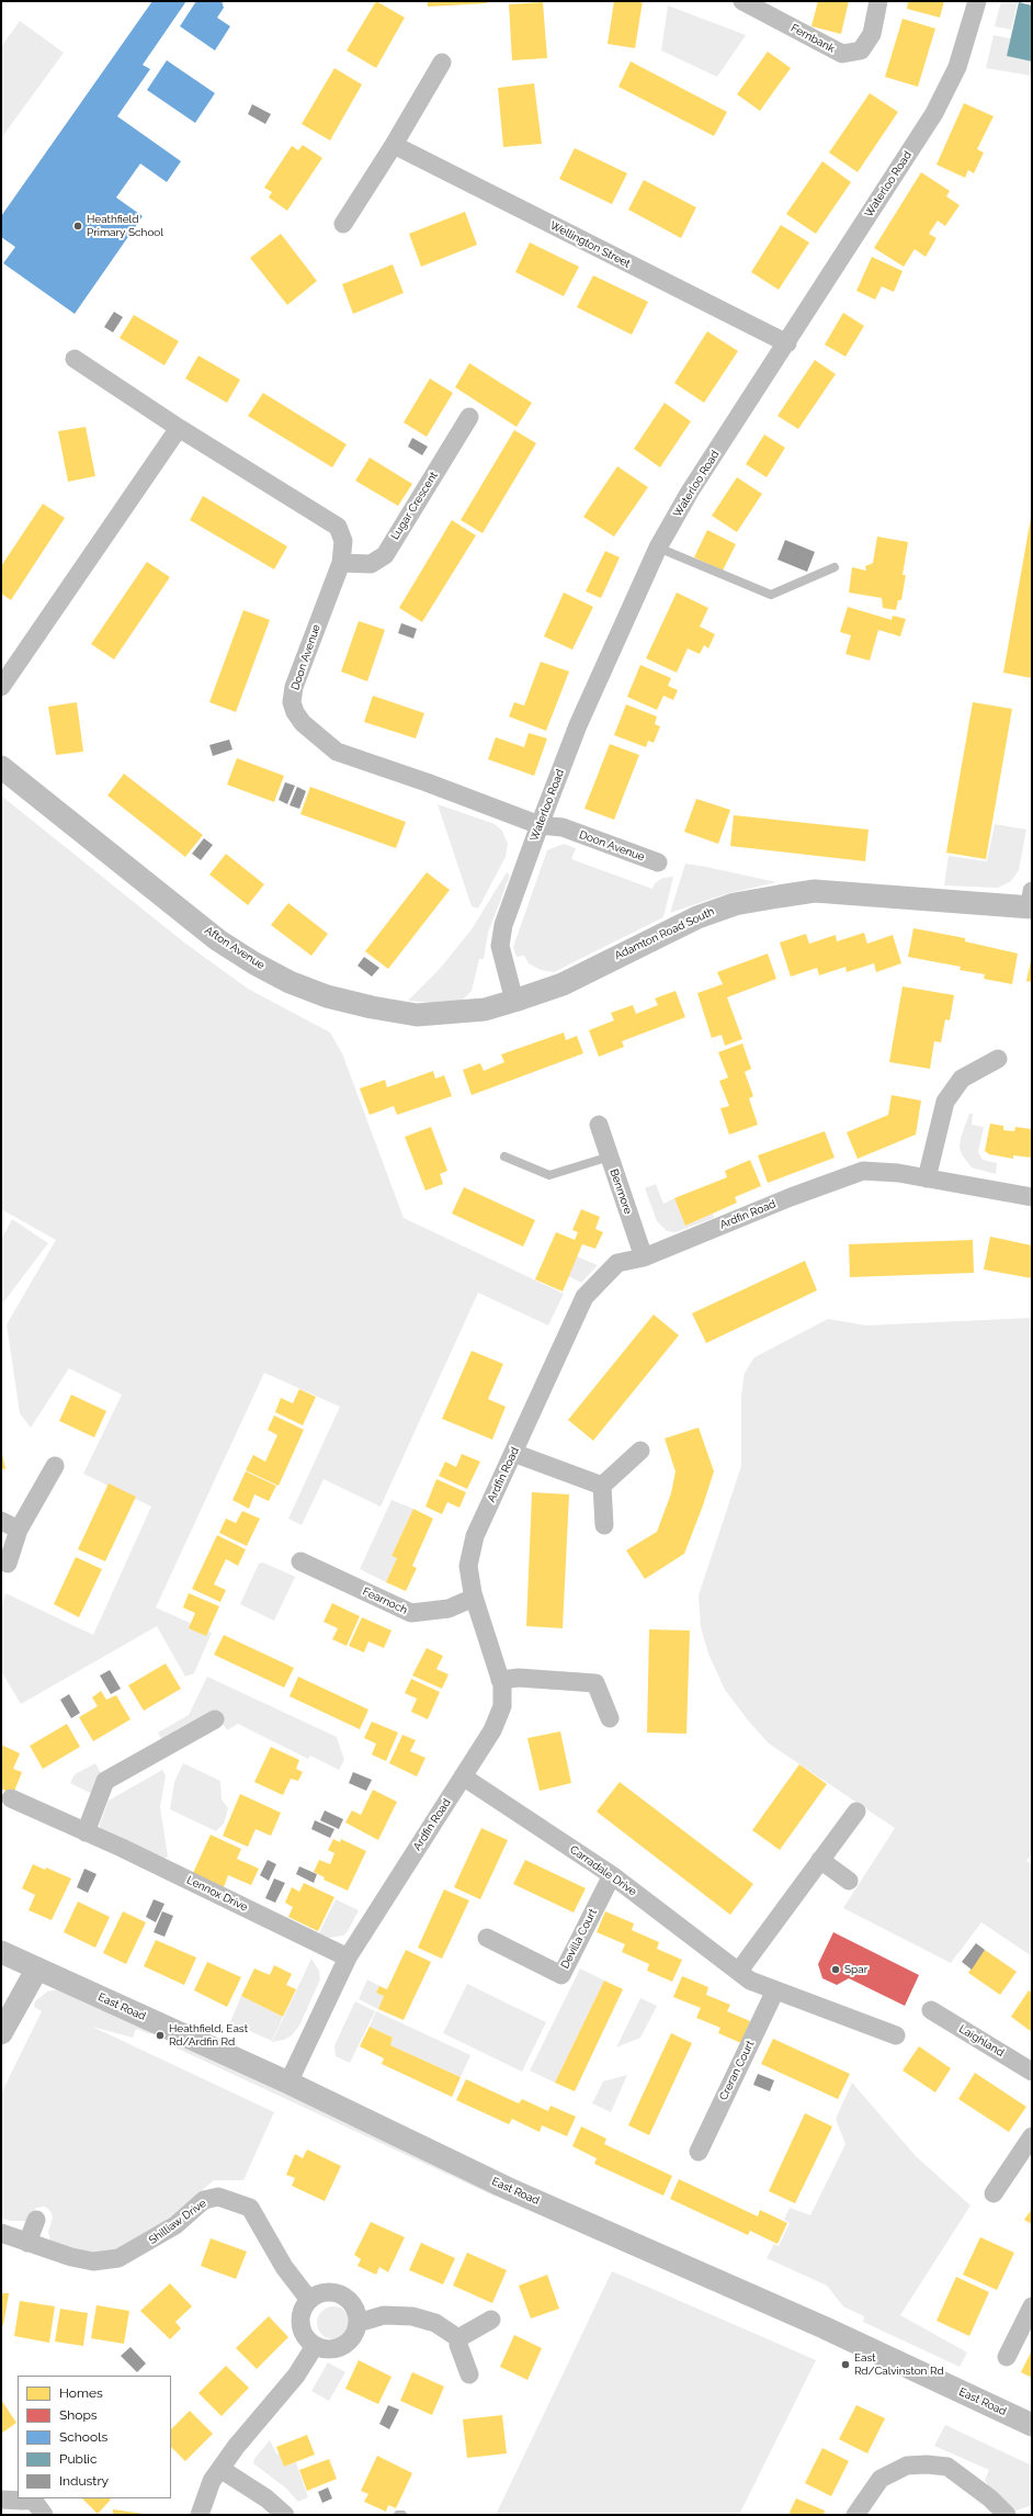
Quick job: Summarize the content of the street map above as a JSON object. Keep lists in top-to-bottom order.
{
  "streets": {
    "street": [
      "Fernbank",
      "Waterloo Road",
      "Wellington Street",
      "Lugar Crescent",
      "Doon Avenue",
      "Adamton Road South",
      "Afton Avenue",
      "Benmore",
      "Ardfin Road",
      "Fearnoch",
      "Carradale Drive",
      "Lennox Drive",
      "Devilla Court",
      "East Road",
      "Laighland",
      "Creran Court",
      "Shilliaw Drive"
    ]
  },
  "crossings": [
    ["Waterloo Road", "Wellington Street"],
    ["Waterloo Road", "Doon Avenue"],
    ["Waterloo Road", "Adamton Road South"],
    ["Waterloo Road", "Afton Avenue"],
    ["Lugar Crescent", "Doon Avenue"],
    ["Adamton Road South", "Afton Avenue"],
    ["Benmore", "Ardfin Road"],
    ["Ardfin Road", "Fearnoch"],
    ["Ardfin Road", "Carradale Drive"],
    ["Ardfin Road", "Lennox Drive"],
    ["Ardfin Road", "East Road"],
    ["Carradale Drive", "Devilla Court"],
    ["Carradale Drive", "Creran Court"]
  ],
  "places": [
    "Heathfield Primary School",
    "Spar",
    "Heathfield, East Rd/Ardfin Rd",
    "East Rd/Calvinston Rd"
  ],
  "legend": [
    "Homes",
    "Shops",
    "Schools",
    "Public",
    "Industry"
  ]
}
